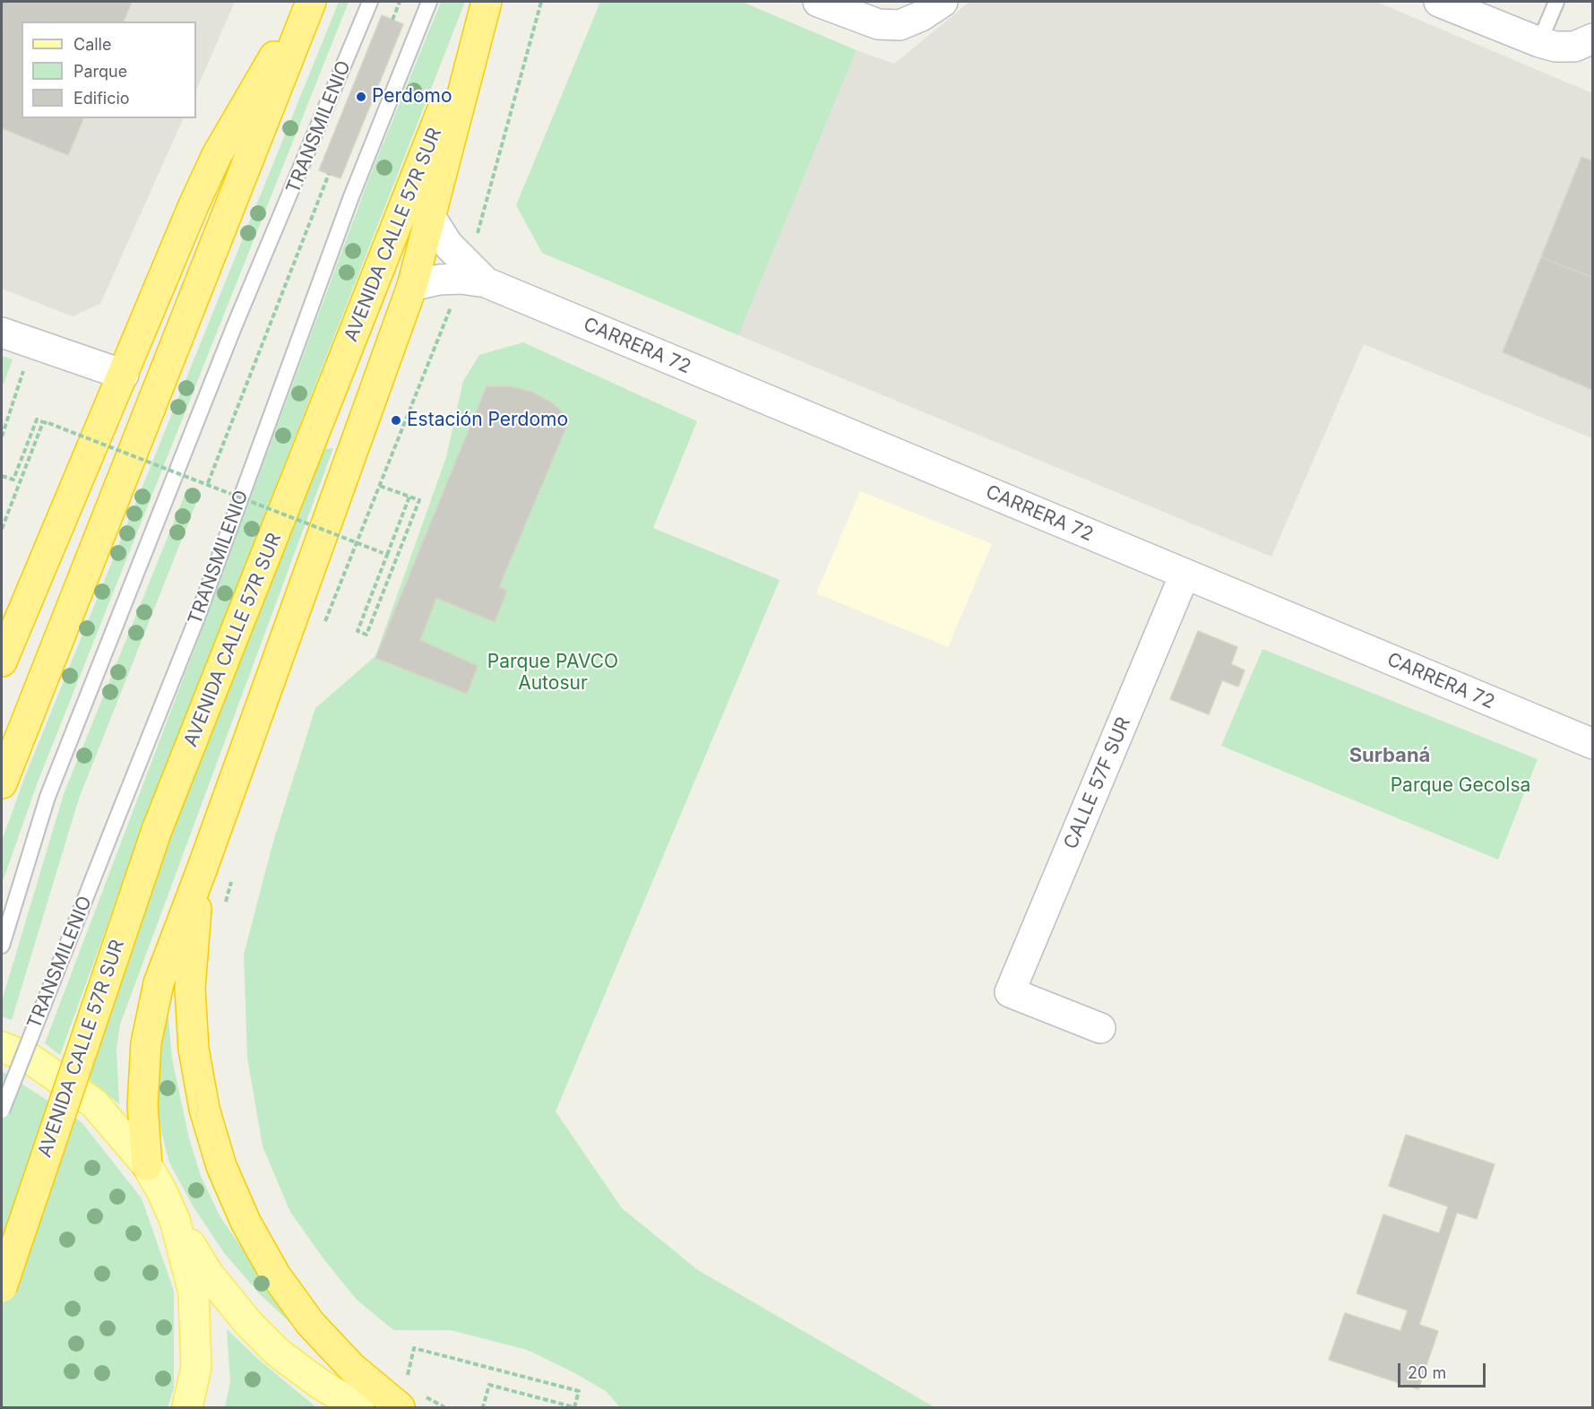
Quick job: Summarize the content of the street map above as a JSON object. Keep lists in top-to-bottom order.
{
  "streets": {
    "highway": ["AVENIDA CALLE 57R SUR"],
    "street": ["CARRERA 72", "CALLE 57F SUR"],
    "lane": ["TRANSMILENIO"]
  },
  "crossings": [
    ["CARRERA 72", "CALLE 57F SUR"]
  ],
  "districts": ["Surbaná"],
  "parks": ["Parque PAVCO Autosur", "Parque Gecolsa"],
  "places": ["Perdomo", "Estación Perdomo"],
  "legend": ["Calle", "Parque", "Edificio"],
  "scale_bar": "20 m"
}
